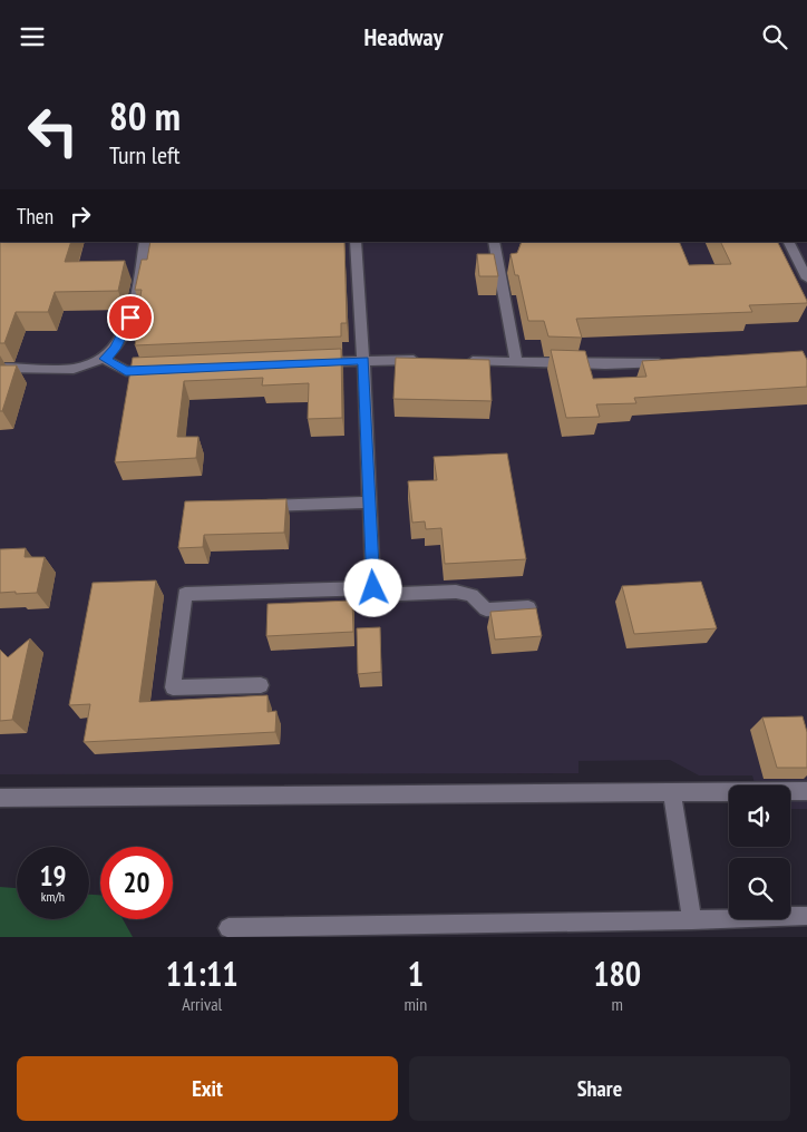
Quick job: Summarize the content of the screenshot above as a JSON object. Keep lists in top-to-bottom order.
{
  "page": {
    "header": "Headway",
    "turn": ["80 m", "Turn left"],
    "then": "Then",
    "speed": "19 km/h",
    "limit": "20",
    "eta": [
      "11:11",
      "Arrival",
      "1",
      "min",
      "180",
      "m"
    ],
    "buttons": ["Exit", "Share"]
  }
}
